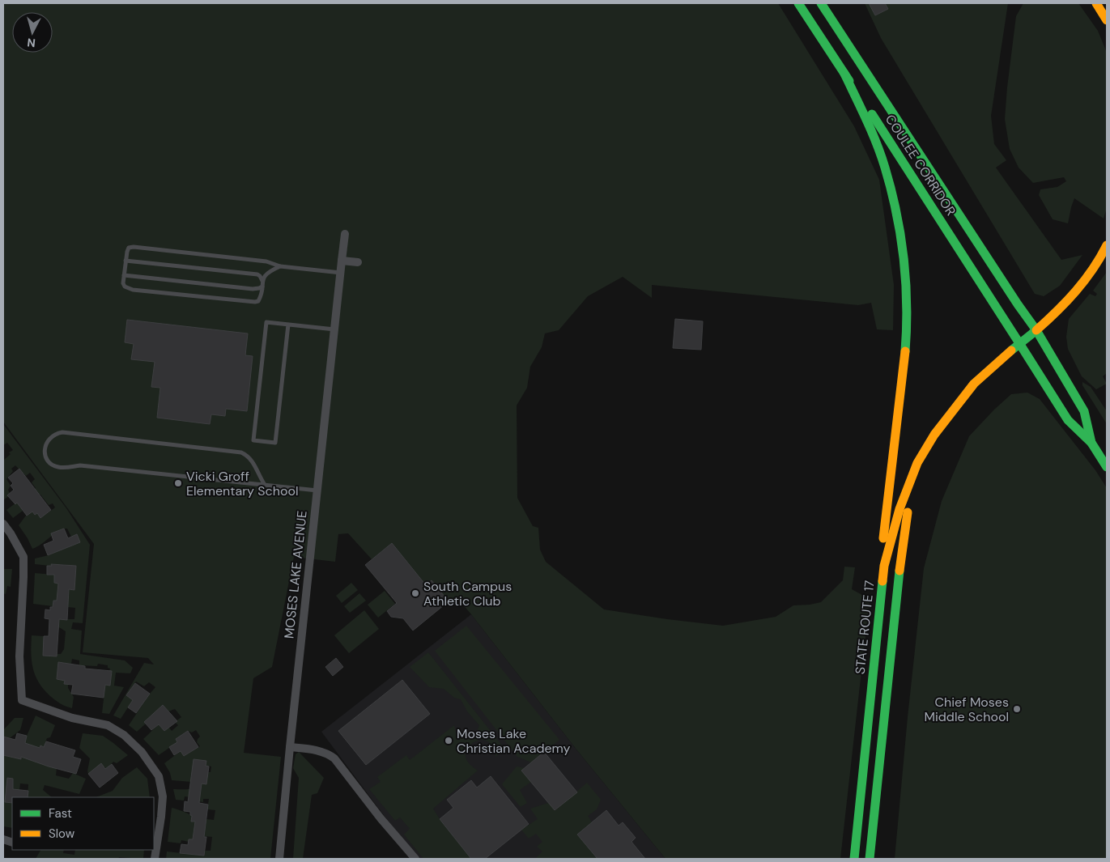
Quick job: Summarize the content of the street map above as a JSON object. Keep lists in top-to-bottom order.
{
  "streets": {
    "main road": ["COULEE CORRIDOR", "STATE ROUTE 17"],
    "street": ["MOSES LAKE AVENUE"]
  },
  "crossings": [
    ["COULEE CORRIDOR", "STATE ROUTE 17"]
  ],
  "places": [
    "Vicki Groff Elementary School",
    "South Campus Athletic Club",
    "Chief Moses Middle School",
    "Moses Lake Christian Academy"
  ],
  "legend": ["Fast", "Slow"],
  "north": "bottom"
}
